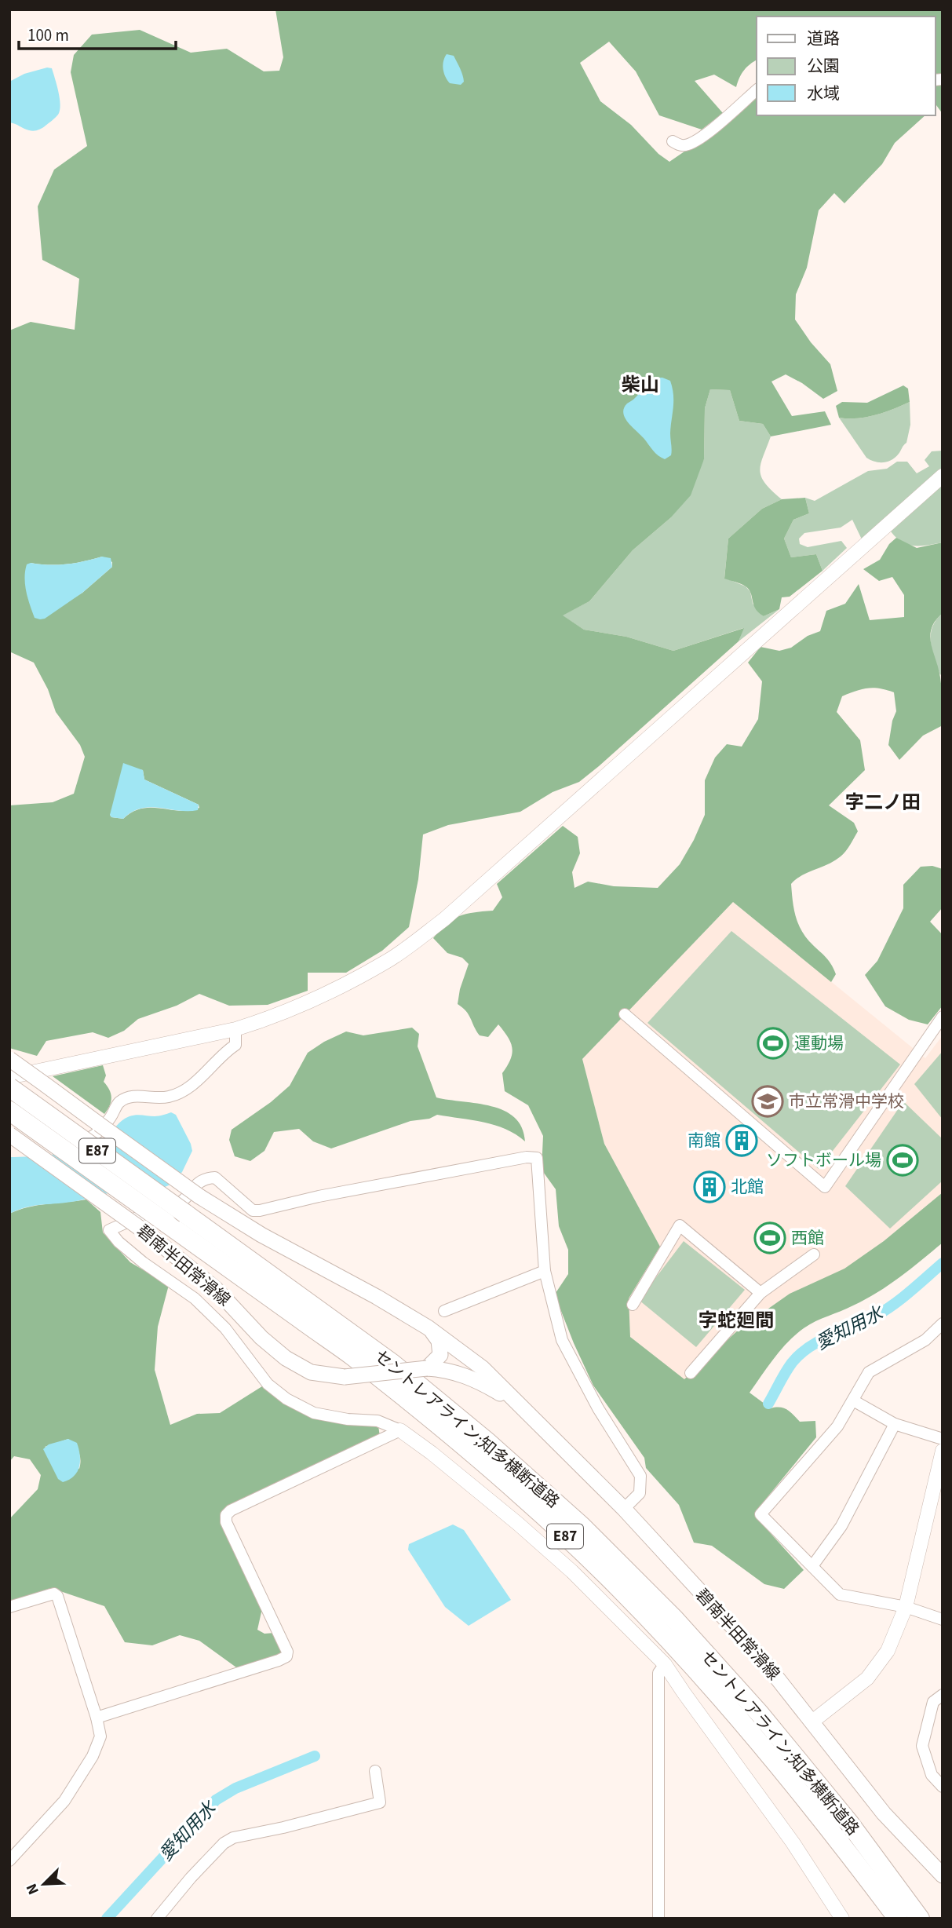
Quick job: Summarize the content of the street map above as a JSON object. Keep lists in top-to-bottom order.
{
  "streets": {
    "highway": ["E87", "セントレアライン;知多横断道路"],
    "main road": ["碧南半田常滑線"]
  },
  "districts": ["柴山", "字二ノ田", "字蛇廻間"],
  "water": ["愛知用水"],
  "places": {
    "sports": ["運動場", "ソフトボール場", "西館"],
    "school or university": ["市立常滑中学校"],
    "building": ["南館", "北館"]
  },
  "legend": ["道路", "公園", "水域"],
  "scale_bar": "100 m",
  "north": "bottom left"
}
